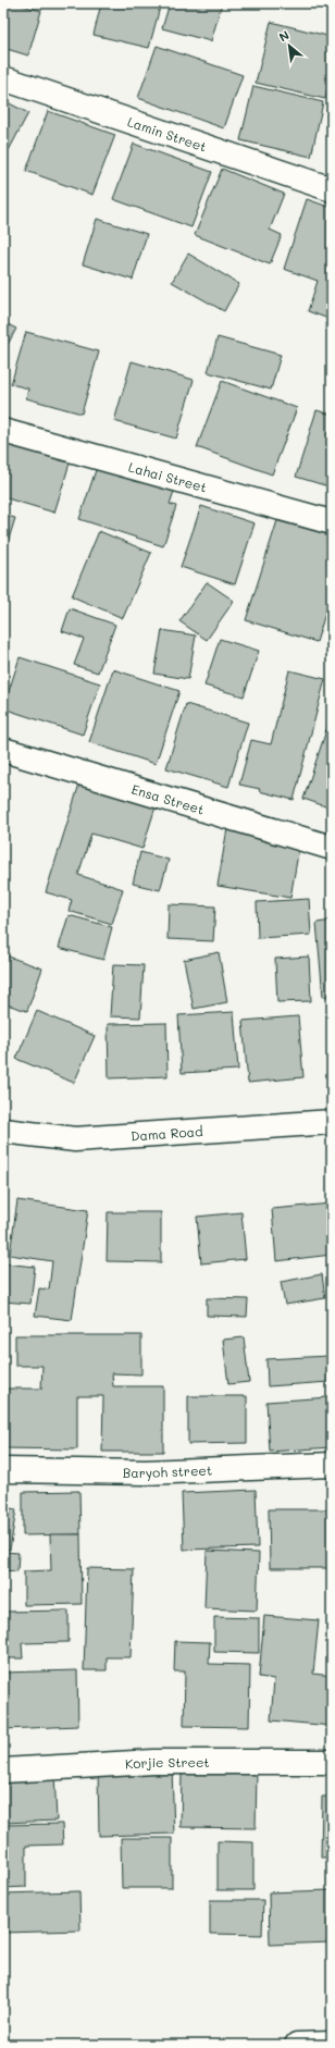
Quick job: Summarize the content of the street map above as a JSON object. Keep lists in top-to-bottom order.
{
  "streets": {
    "main road": [
      "Lamin Street",
      "Lahai Street",
      "Ensa Street",
      "Dama Road",
      "Baryoh street",
      "Korjie Street"
    ]
  },
  "north": "top left"
}
